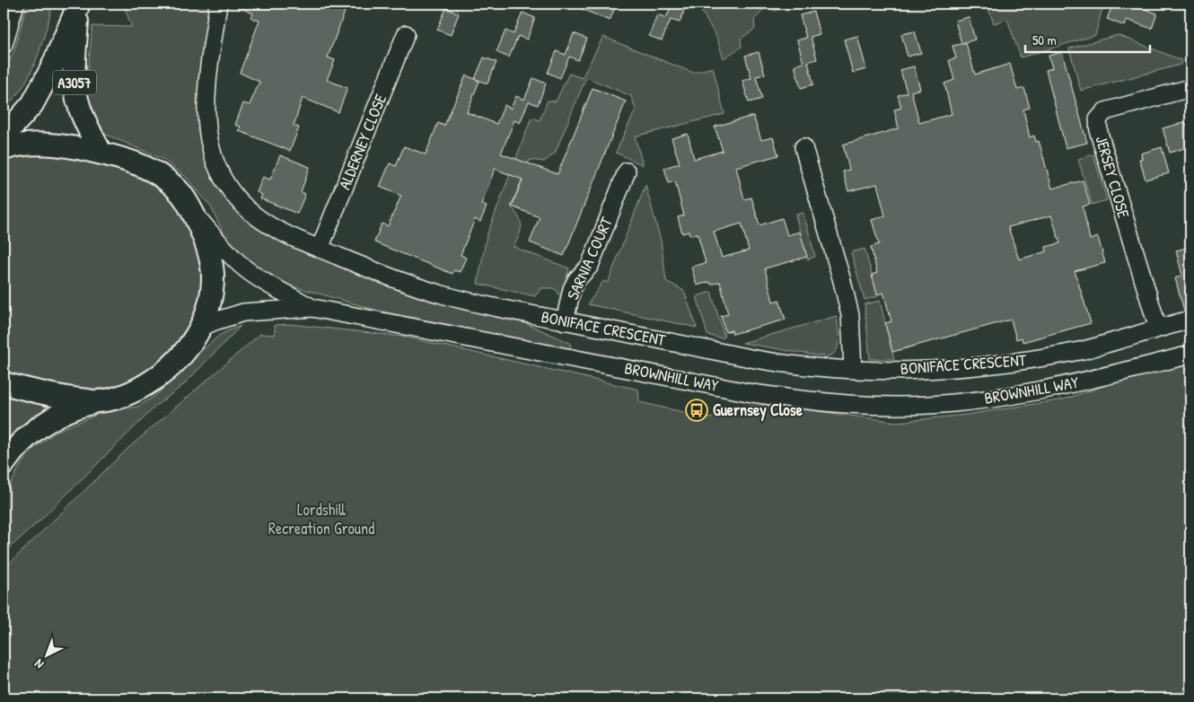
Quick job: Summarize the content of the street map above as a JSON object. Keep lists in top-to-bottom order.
{
  "streets": {
    "main road": ["A3057"],
    "street": [
      "ALDERNEY CLOSE",
      "JERSEY CLOSE",
      "SARNIA COURT",
      "BONIFACE CRESCENT",
      "BROWNHILL WAY"
    ]
  },
  "crossings": [
    ["ALDERNEY CLOSE", "BONIFACE CRESCENT"],
    ["JERSEY CLOSE", "BONIFACE CRESCENT"],
    ["SARNIA COURT", "BONIFACE CRESCENT"]
  ],
  "parks": ["Lordshill Recreation Ground"],
  "places": {
    "bus stop": ["Guernsey Close"]
  },
  "scale_bar": "50 m",
  "north": "bottom left"
}
